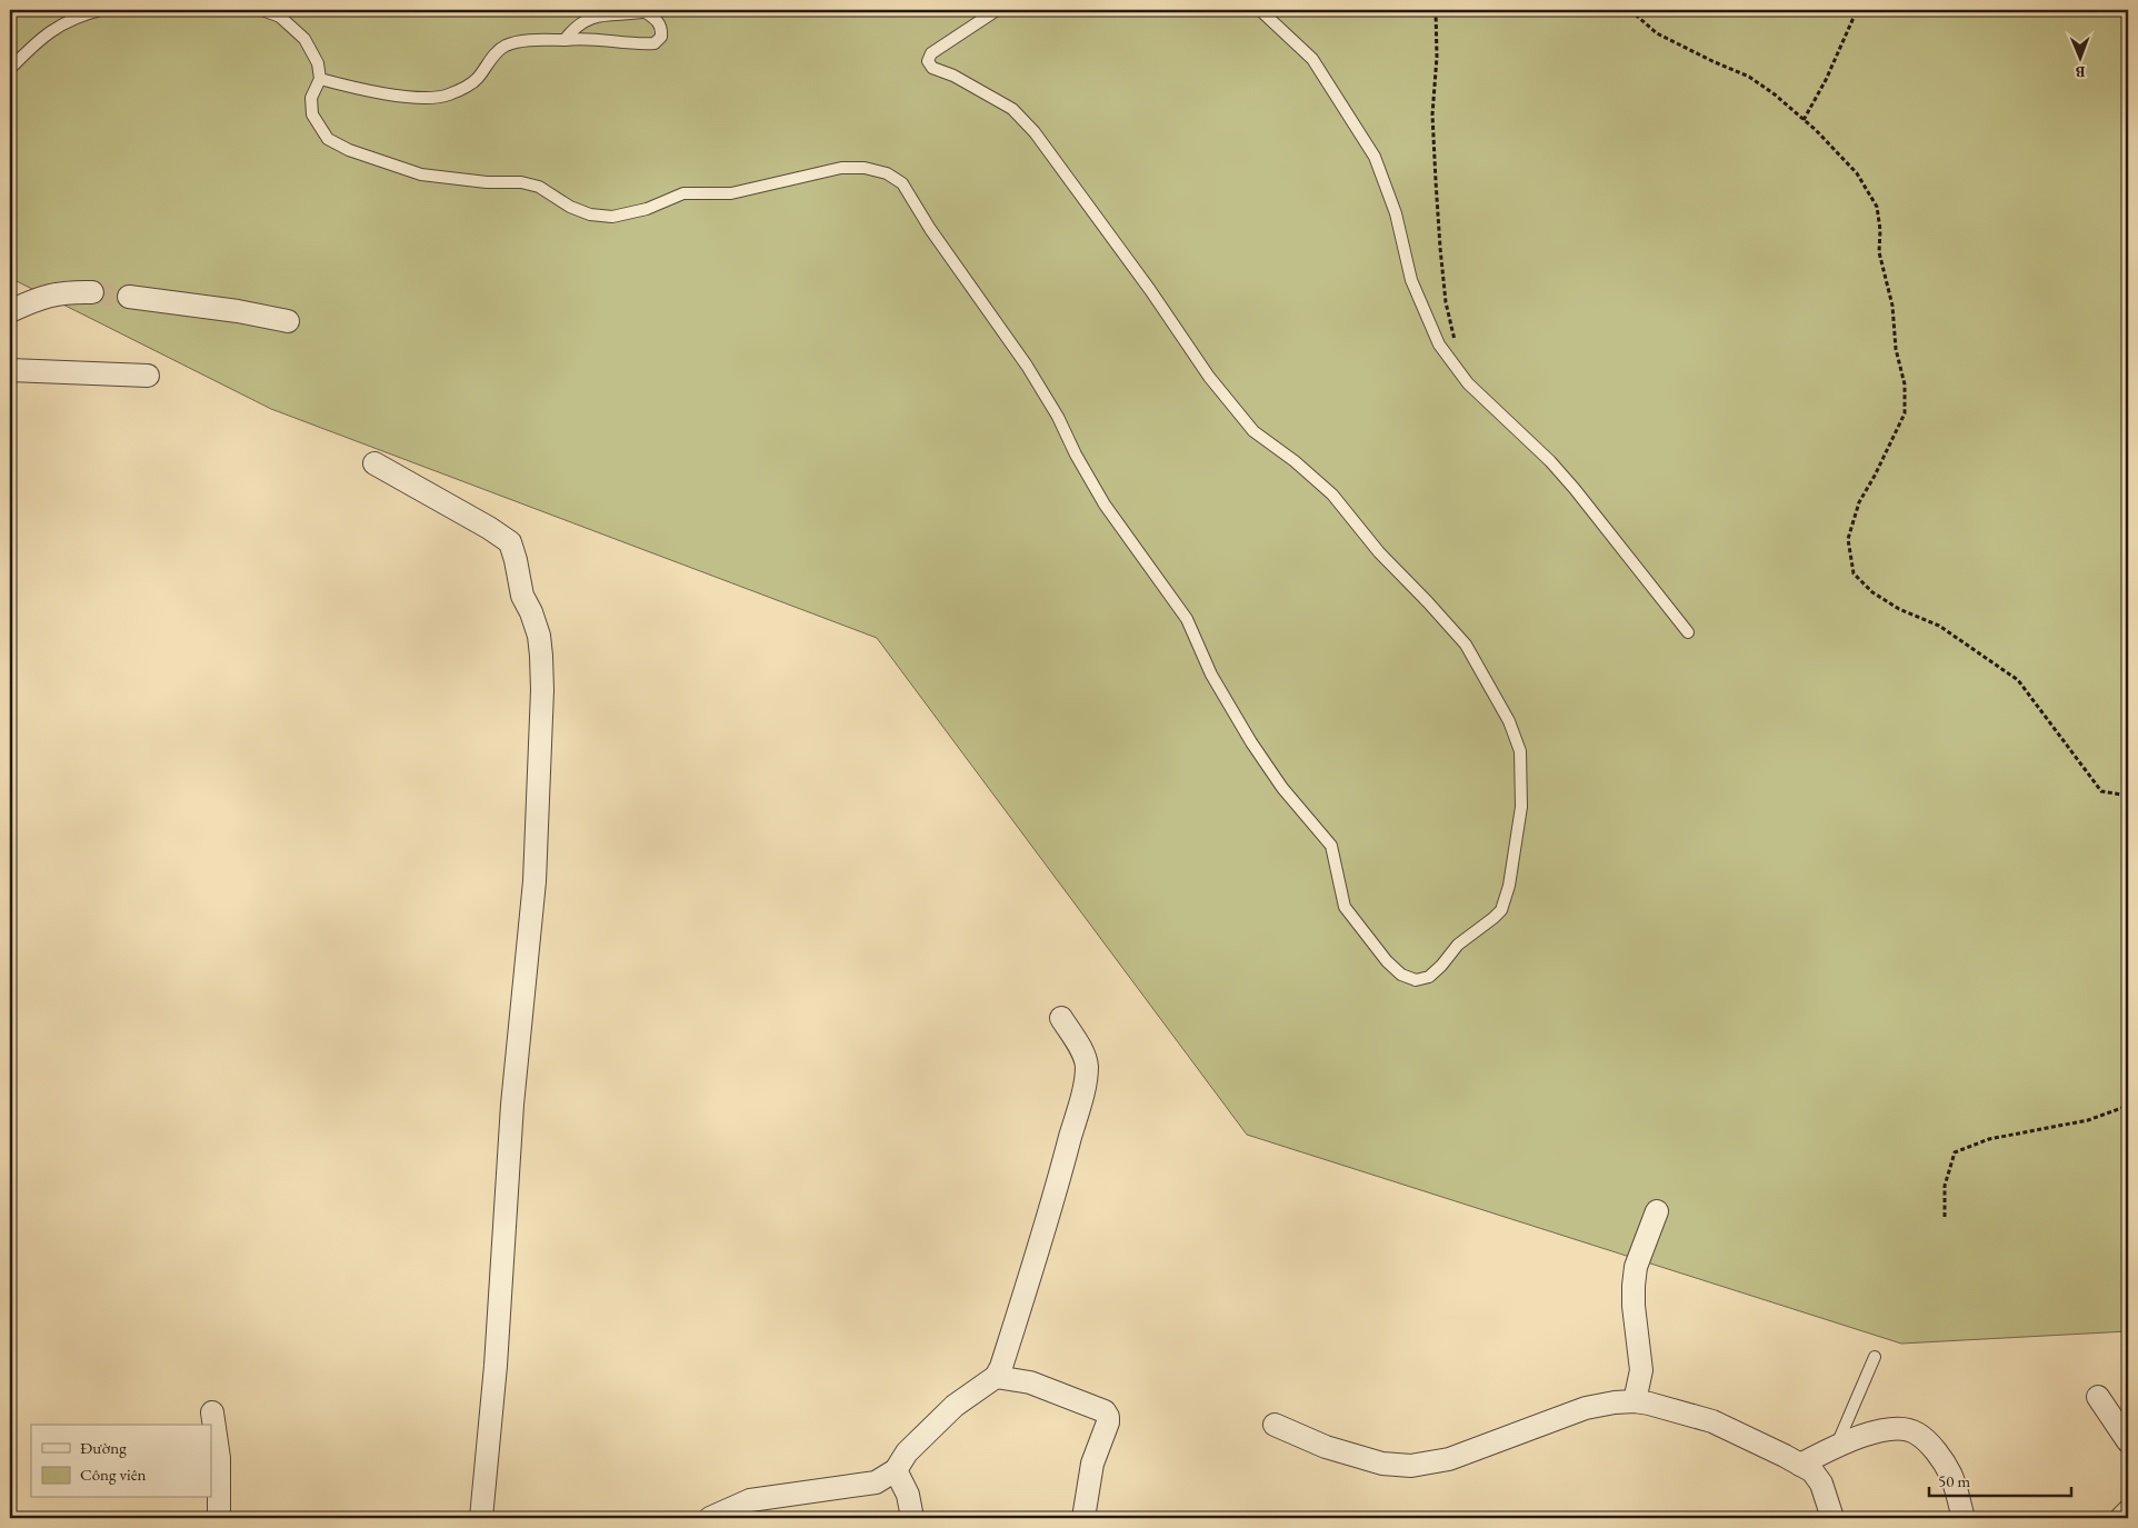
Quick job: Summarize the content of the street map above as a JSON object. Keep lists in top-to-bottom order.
{
  "legend": ["Đường", "Công viên"],
  "scale_bar": "50 m",
  "north": "bottom"
}
